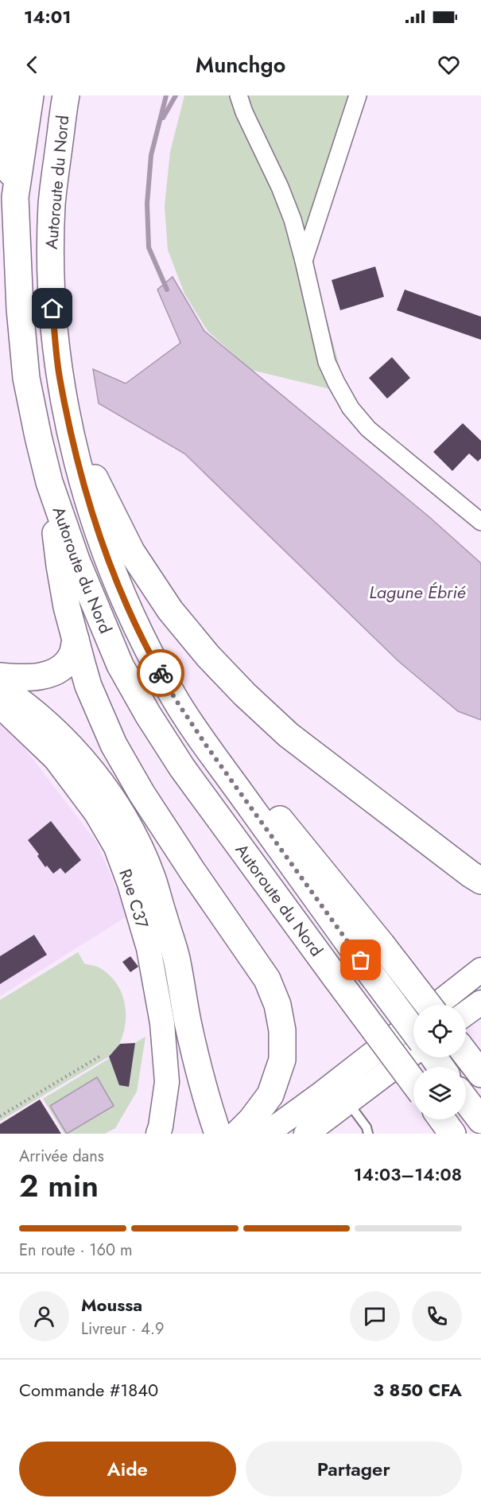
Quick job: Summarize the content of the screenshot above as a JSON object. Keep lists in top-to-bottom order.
{
  "streets": {
    "highway": ["Autoroute du Nord"],
    "street": ["Rue C37"]
  },
  "water": ["Lagune Ébrié"],
  "page": {
    "status": "14:01",
    "header": "Munchgo",
    "heading": ["2 min", "Arrivée dans", "14:03–14:08"],
    "panel": [
      "Moussa",
      "Livreur · 4.9",
      "Commande #1840",
      "3 850 CFA"
    ],
    "bar": "En route · 160 m",
    "buttons": ["Aide", "Partager"]
  }
}
